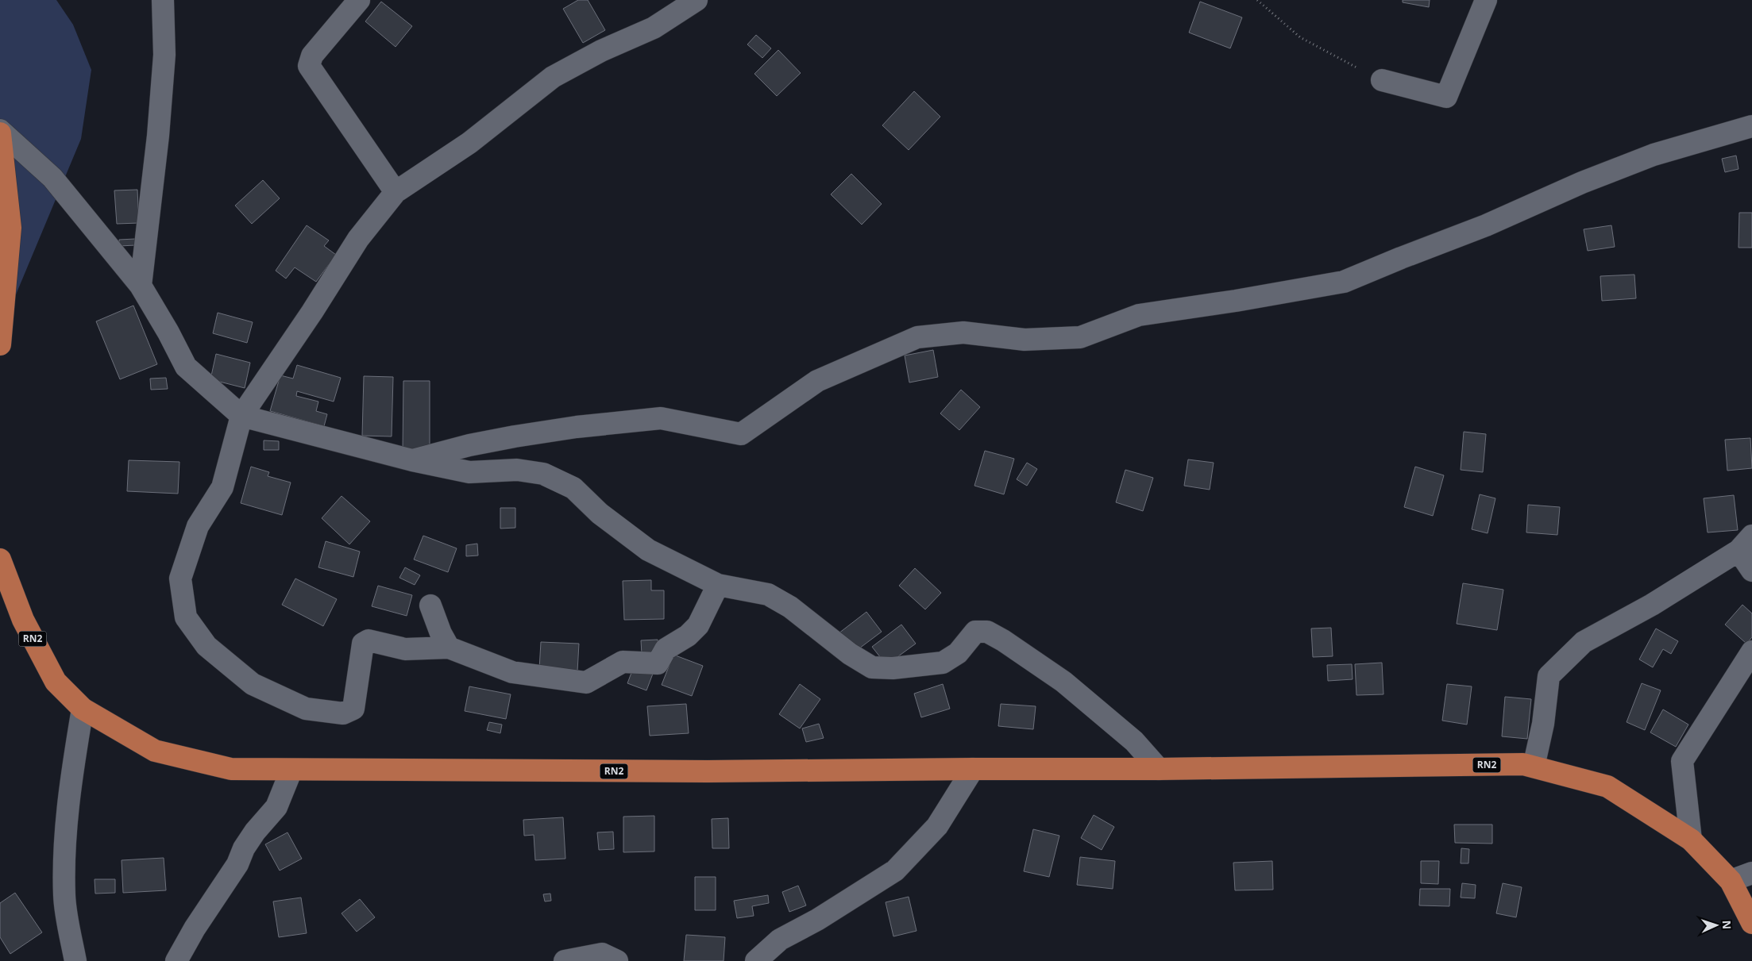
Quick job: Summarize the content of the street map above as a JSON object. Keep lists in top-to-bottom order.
{
  "streets": {
    "highway": ["RN2"]
  },
  "north": "right"
}
